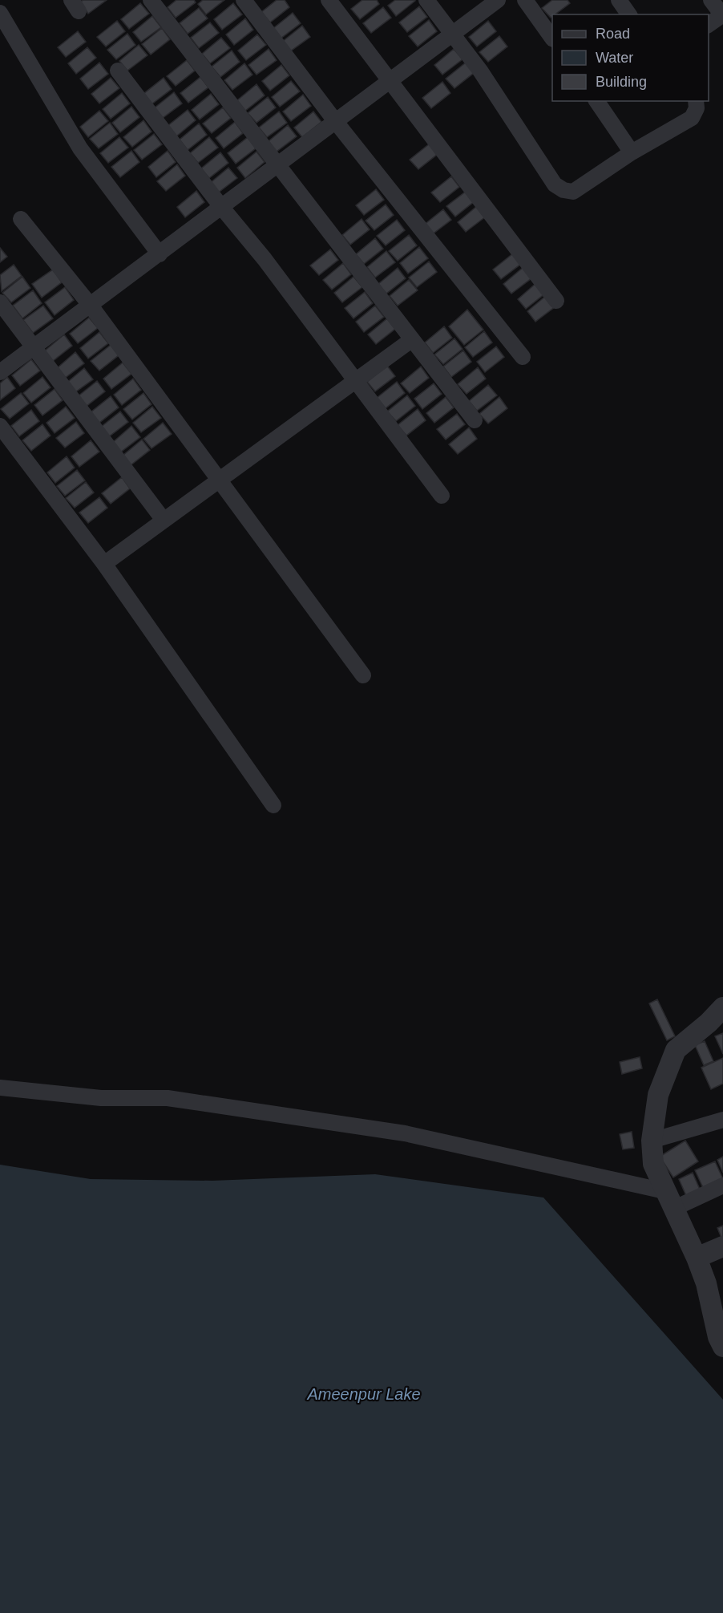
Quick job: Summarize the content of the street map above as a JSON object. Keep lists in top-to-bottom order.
{
  "water": ["Ameenpur Lake"],
  "legend": ["Road", "Water", "Building"]
}
